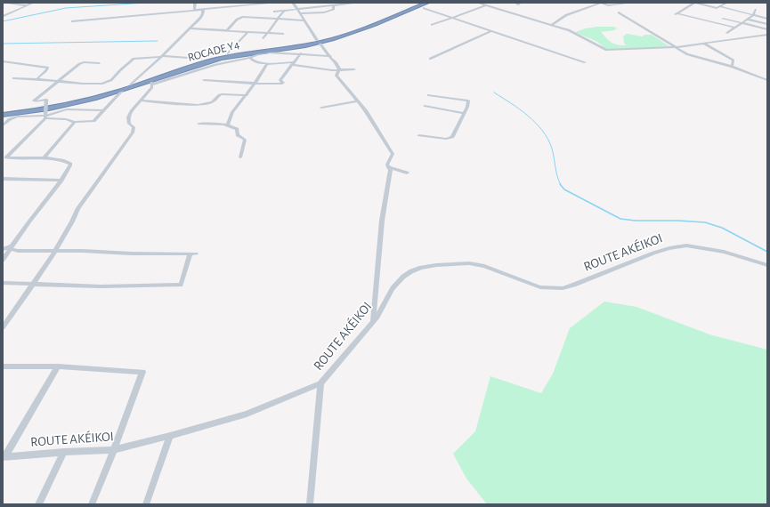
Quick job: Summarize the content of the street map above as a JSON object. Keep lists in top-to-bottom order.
{
  "streets": {
    "highway": ["ROCADE Y4"],
    "street": ["ROUTE AKÉIKOI"]
  }
}
